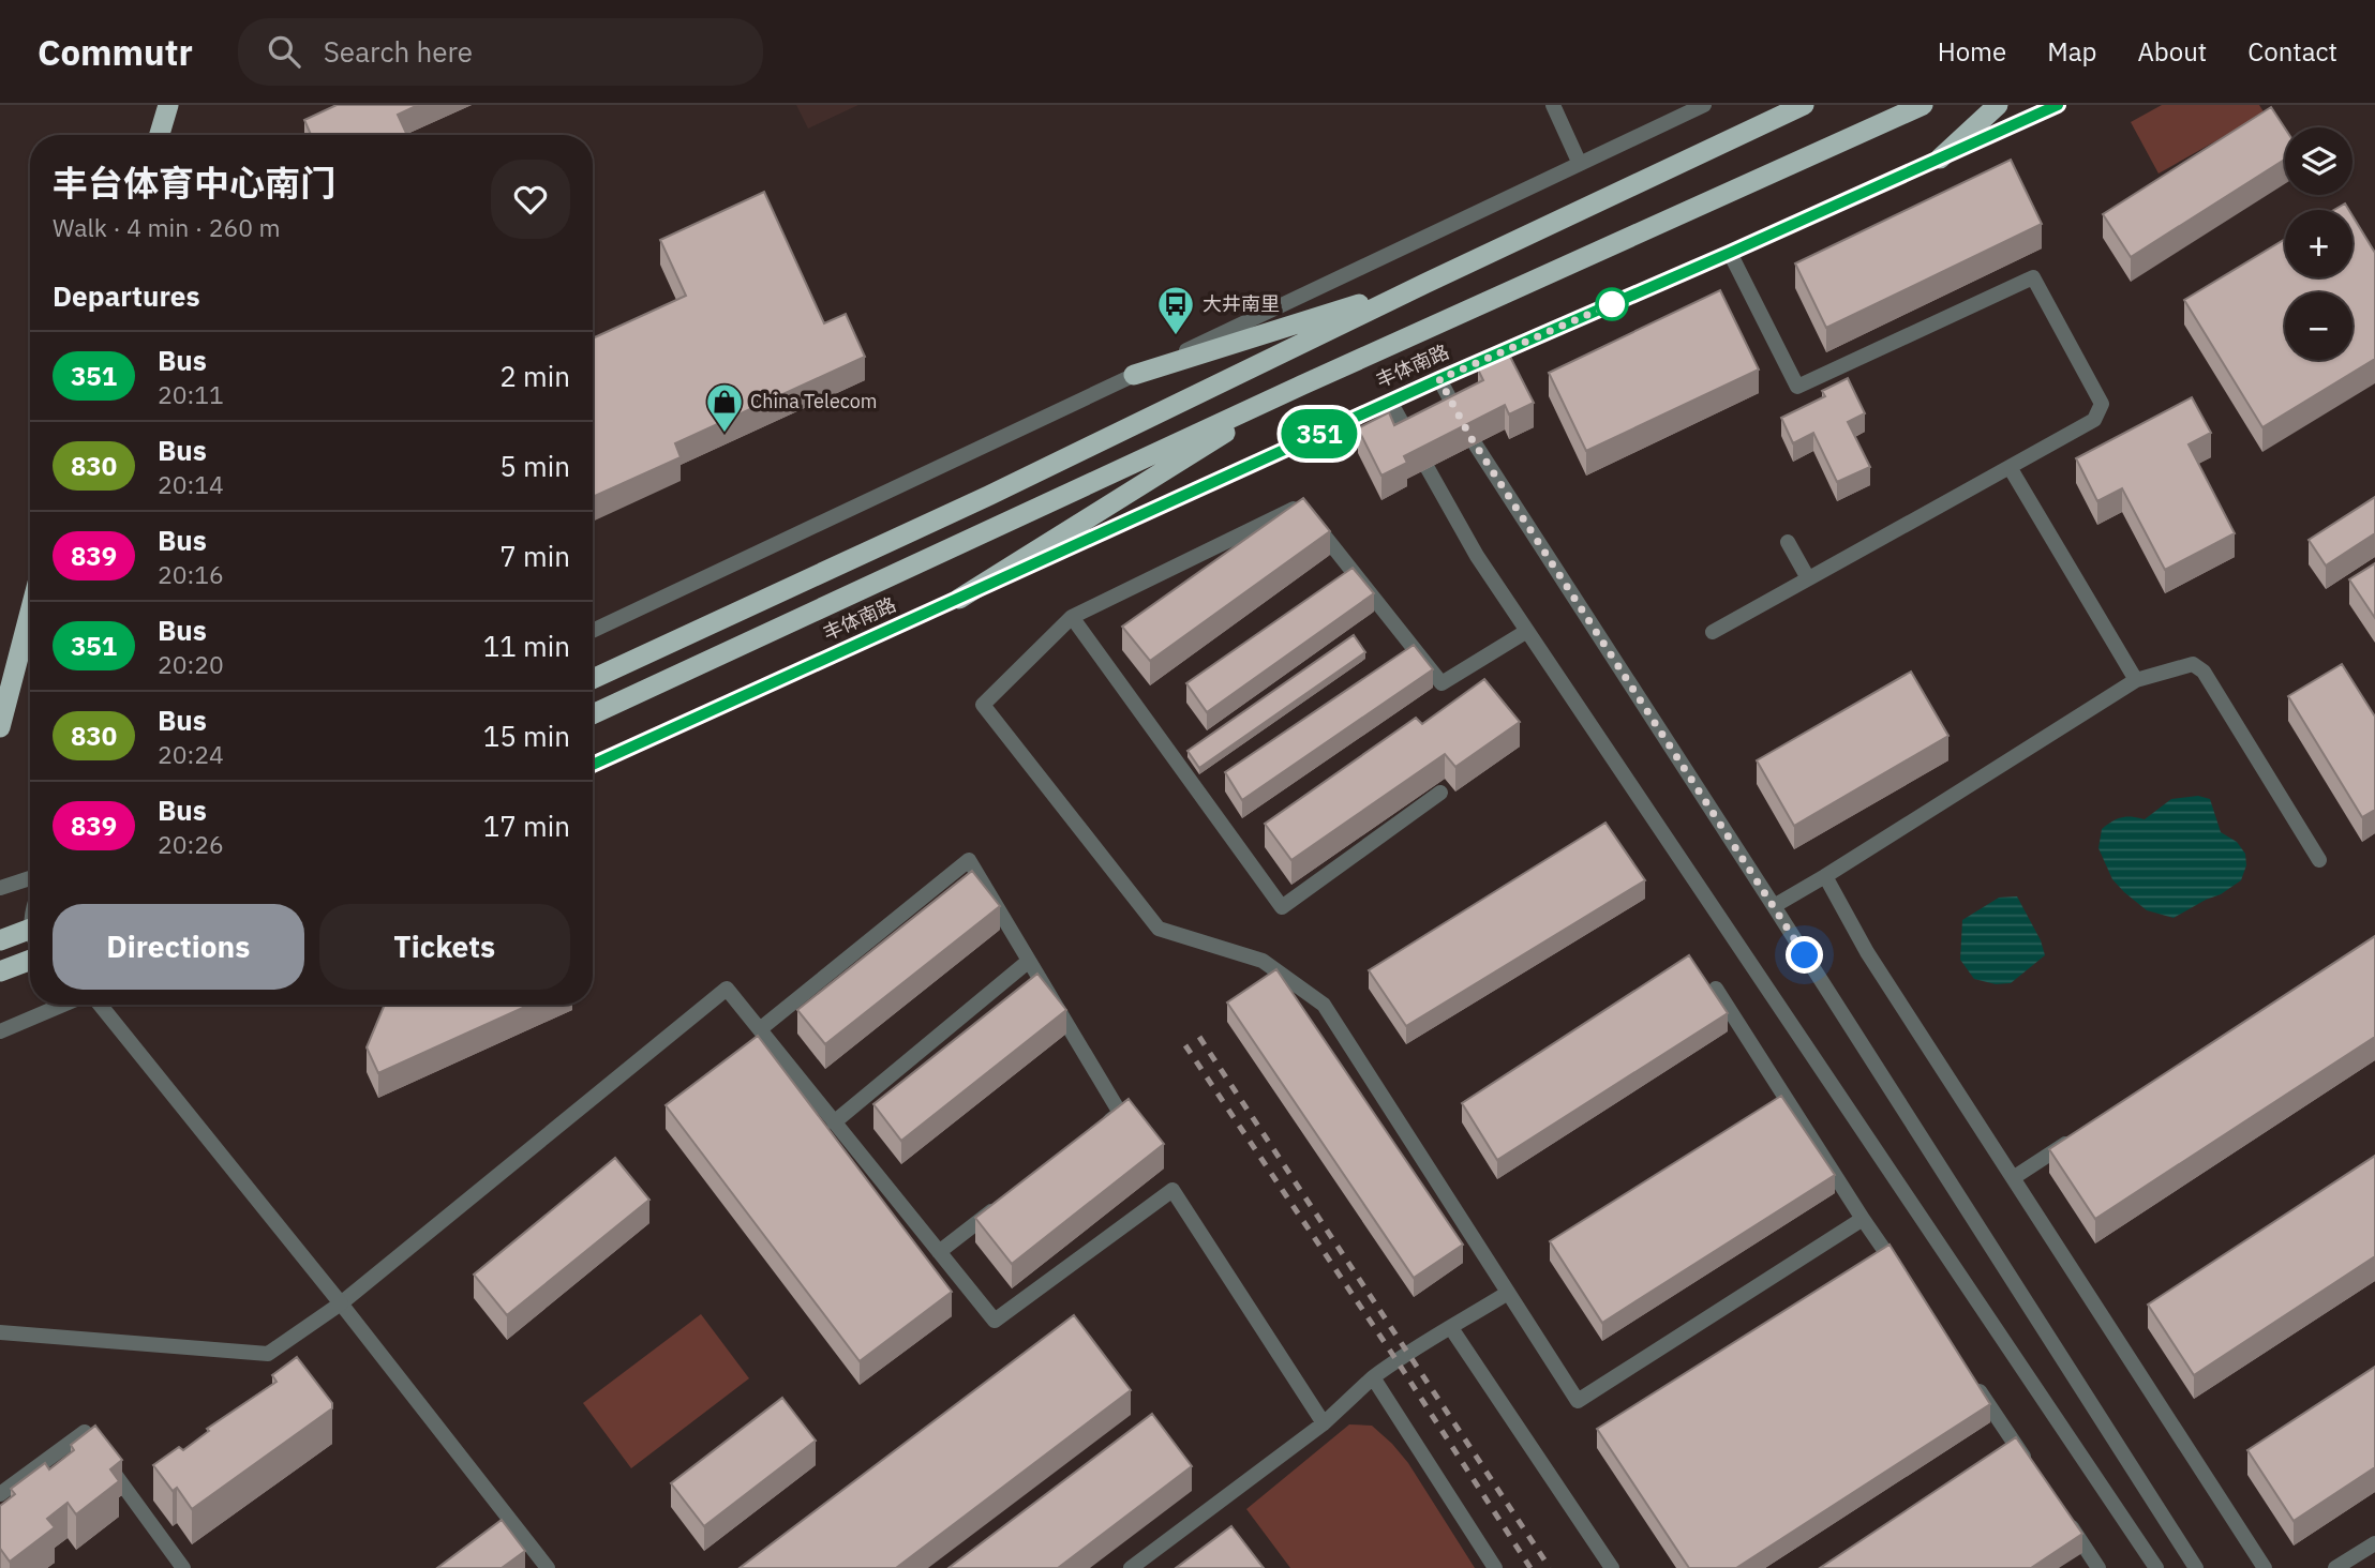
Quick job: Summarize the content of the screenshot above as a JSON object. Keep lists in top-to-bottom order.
{
  "streets": {
    "highway": ["丰体南路"]
  },
  "places": {
    "bus stop": ["大井南里"],
    "shop": ["China Telecom"]
  },
  "lines": ["bus line 351"],
  "page": {
    "header": "Commutr",
    "search": "Search here",
    "nav": [
      "Home",
      "Map",
      "About",
      "Contact"
    ],
    "on_map": "351",
    "map_buttons": ["+", "−"],
    "heading": [
      ["丰台体育中心南门", "Walk · 4 min · 260 m"],
      "Departures"
    ],
    "list": [
      {
        "mark": "351",
        "name": "Bus",
        "note": "20:11",
        "value": "2 min"
      },
      {
        "mark": "830",
        "name": "Bus",
        "note": "20:14",
        "value": "5 min"
      },
      {
        "mark": "839",
        "name": "Bus",
        "note": "20:16",
        "value": "7 min"
      },
      {
        "mark": "351",
        "name": "Bus",
        "note": "20:20",
        "value": "11 min"
      },
      {
        "mark": "830",
        "name": "Bus",
        "note": "20:24",
        "value": "15 min"
      },
      {
        "mark": "839",
        "name": "Bus",
        "note": "20:26",
        "value": "17 min"
      }
    ],
    "buttons": ["Directions", "Tickets"]
  }
}
